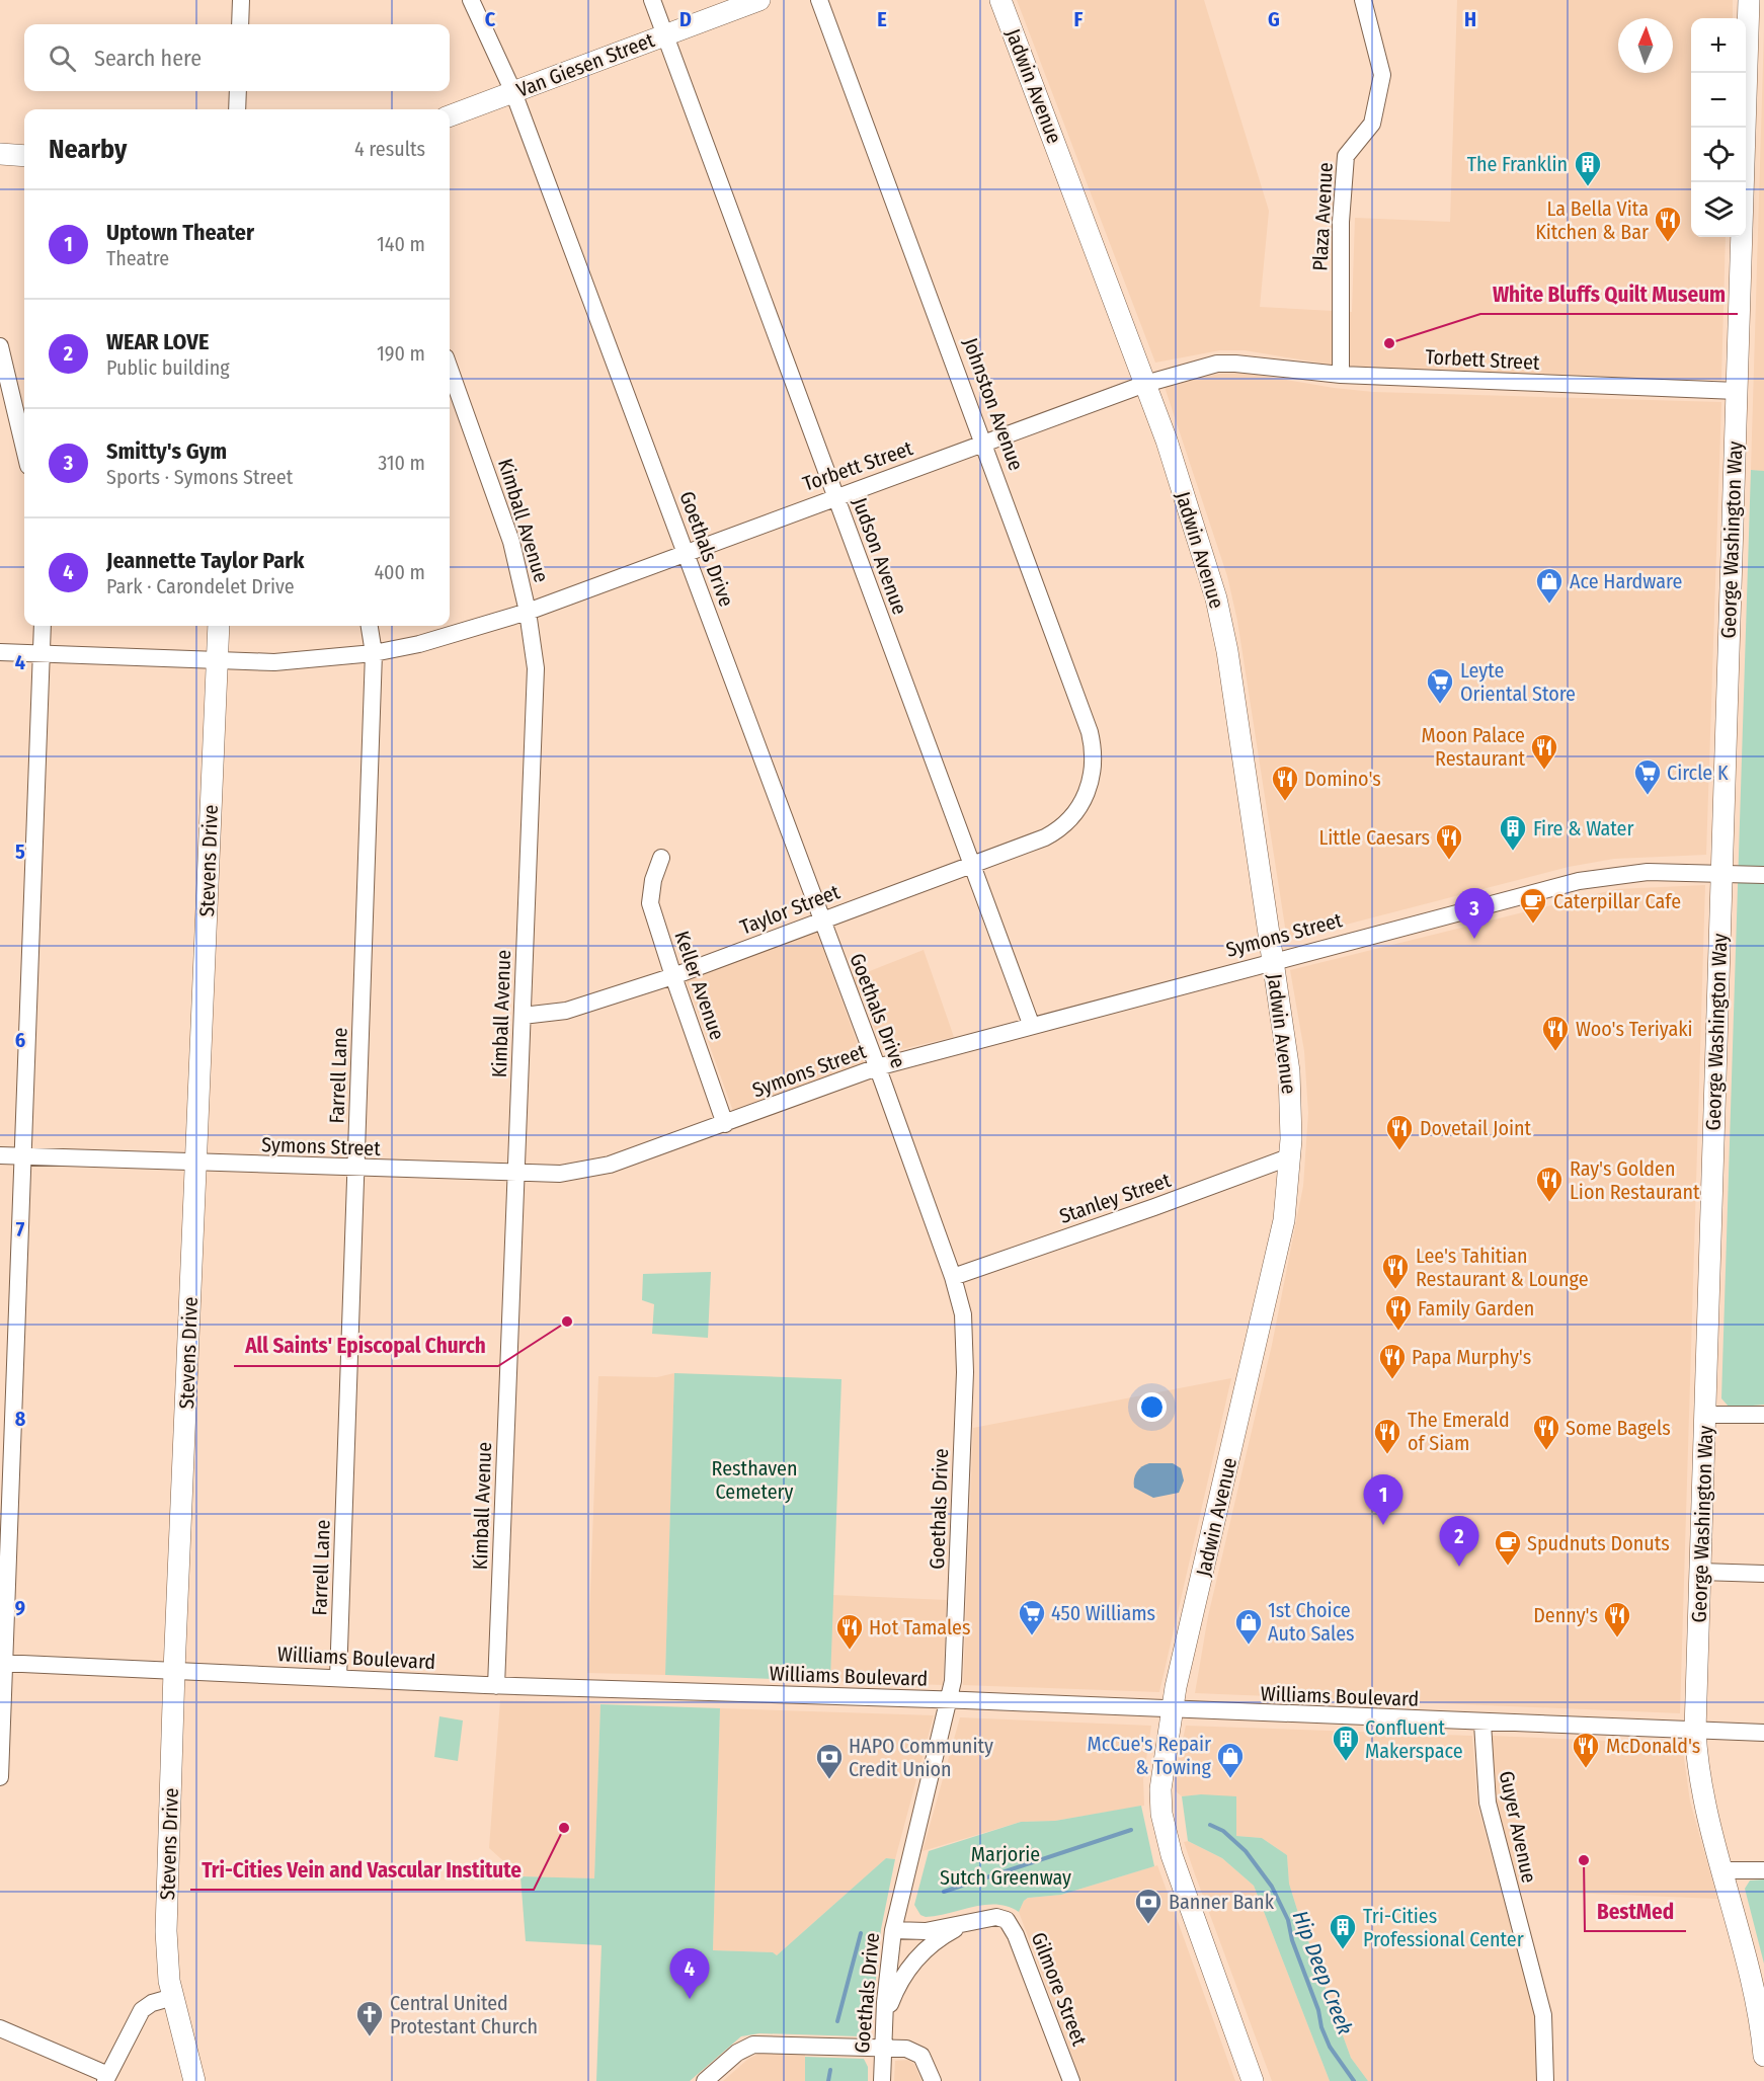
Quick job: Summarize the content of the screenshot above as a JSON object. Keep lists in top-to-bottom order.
{
  "streets": {
    "main road": [
      "Van Giesen Street",
      "Jadwin Avenue",
      "George Washington Way",
      "Stevens Drive"
    ],
    "street": [
      "Plaza Avenue",
      "Torbett Street",
      "Johnston Avenue",
      "Kimball Avenue",
      "Goethals Drive",
      "Judson Avenue",
      "Taylor Street",
      "Symons Street",
      "Keller Avenue",
      "Farrell Lane",
      "Stanley Street",
      "Williams Boulevard",
      "Guyer Avenue",
      "Gilmore Street"
    ]
  },
  "crossings": [
    ["Van Giesen Street", "Goethals Drive"],
    ["Van Giesen Street", "Judson Avenue"],
    ["Jadwin Avenue", "Torbett Street"],
    ["Jadwin Avenue", "Symons Street"],
    ["Jadwin Avenue", "Stanley Street"],
    ["Jadwin Avenue", "Williams Boulevard"],
    ["Plaza Avenue", "Torbett Street"],
    ["Torbett Street", "Johnston Avenue"],
    ["Torbett Street", "Kimball Avenue"],
    ["Torbett Street", "George Washington Way"],
    ["Torbett Street", "Goethals Drive"],
    ["Torbett Street", "Judson Avenue"],
    ["Torbett Street", "Stevens Drive"],
    ["Torbett Street", "Farrell Lane"],
    ["Johnston Avenue", "Taylor Street"],
    ["Kimball Avenue", "Taylor Street"],
    ["Kimball Avenue", "Symons Street"],
    ["Kimball Avenue", "Williams Boulevard"],
    ["George Washington Way", "Symons Street"],
    ["George Washington Way", "Williams Boulevard"],
    ["Goethals Drive", "Taylor Street"],
    ["Goethals Drive", "Symons Street"],
    ["Goethals Drive", "Stanley Street"],
    ["Goethals Drive", "Williams Boulevard"],
    ["Goethals Drive", "Gilmore Street"],
    ["Judson Avenue", "Taylor Street"],
    ["Judson Avenue", "Symons Street"],
    ["Stevens Drive", "Symons Street"],
    ["Stevens Drive", "Williams Boulevard"],
    ["Taylor Street", "Keller Avenue"],
    ["Symons Street", "Keller Avenue"],
    ["Symons Street", "Farrell Lane"],
    ["Farrell Lane", "Williams Boulevard"],
    ["Williams Boulevard", "Guyer Avenue"]
  ],
  "water": ["Hip Deep Creek"],
  "parks": ["Resthaven Cemetery", "Marjorie Sutch Greenway"],
  "places": {
    "building": [
      "The Franklin",
      "Fire & Water",
      "Confluent Makerspace",
      "Tri-Cities Professional Center"
    ],
    "restaurant": [
      "La Bella Vita Kitchen & Bar",
      "Moon Palace Restaurant",
      "Domino's",
      "Little Caesars",
      "Woo's Teriyaki",
      "Dovetail Joint",
      "Ray's Golden Lion Restaurant",
      "Lee's Tahitian Restaurant & Lounge",
      "Family Garden",
      "Papa Murphy's",
      "Some Bagels",
      "The Emerald of Siam",
      "Denny's",
      "Hot Tamales",
      "McDonald's"
    ],
    "other": [
      "White Bluffs Quilt Museum",
      "All Saints' Episcopal Church",
      "Tri-Cities Vein and Vascular Institute",
      "BestMed"
    ],
    "shop": ["Ace Hardware", "1st Choice Auto Sales", "McCue's Repair & Towing"],
    "supermarket": ["Leyte Oriental Store", "Circle K", "450 Williams"],
    "cafe": ["Caterpillar Cafe", "Spudnuts Donuts"],
    "bank": ["HAPO Community Credit Union", "Banner Bank"],
    "church": ["Central United Protestant Church"]
  },
  "north": "top",
  "page": {
    "map_buttons": ["+", "−"],
    "search": "Search here",
    "heading": ["Nearby", "4 results"],
    "list": [
      {
        "mark": "1",
        "name": "Uptown Theater",
        "note": "Theatre",
        "value": "140 m"
      },
      {
        "mark": "2",
        "name": "WEAR LOVE",
        "note": "Public building",
        "value": "190 m"
      },
      {
        "mark": "3",
        "name": "Smitty's Gym",
        "note": "Sports · Symons Street",
        "value": "310 m"
      },
      {
        "mark": "4",
        "name": "Jeannette Taylor Park",
        "note": "Park · Carondelet Drive",
        "value": "400 m"
      }
    ],
    "pins": [
      "3",
      "1",
      "2",
      "4"
    ]
  },
  "grid": {
    "columns": [
      "C",
      "D",
      "E",
      "F",
      "G",
      "H"
    ],
    "rows": [
      "4",
      "5",
      "6",
      "7",
      "8",
      "9"
    ]
  }
}
